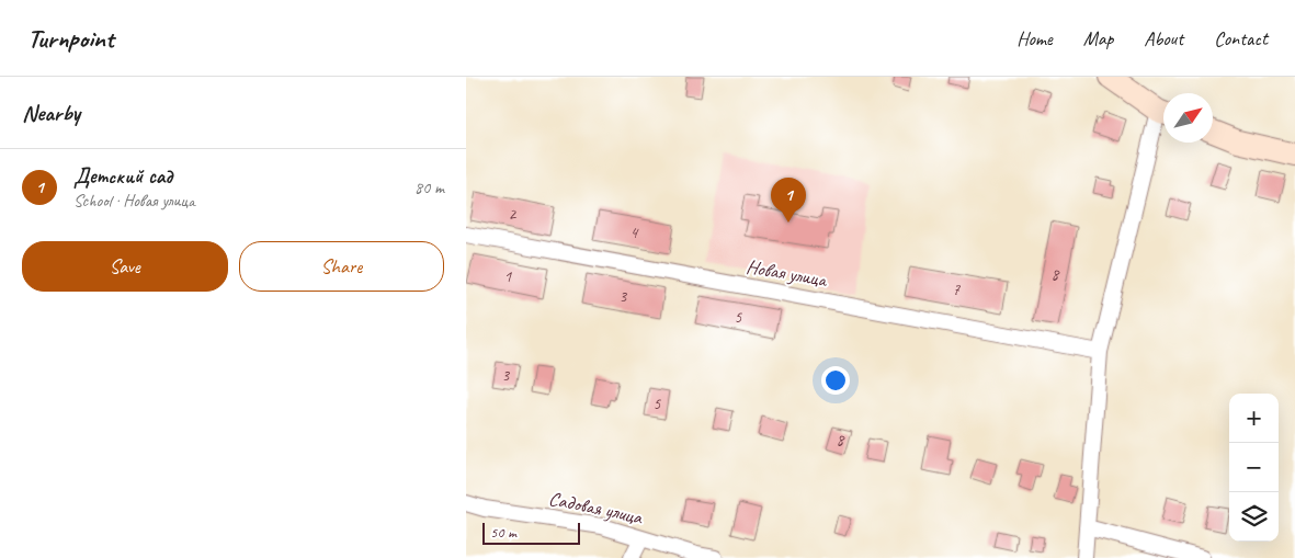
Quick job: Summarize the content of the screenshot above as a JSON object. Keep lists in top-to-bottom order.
{
  "streets": {
    "street": ["Новая улица", "Садовая улица"]
  },
  "house_numbers": [
    "2",
    "4",
    "8",
    "1",
    "7",
    "3",
    "5",
    "3",
    "5",
    "8"
  ],
  "scale_bar": "50 m",
  "north": "top right",
  "page": {
    "header": "Turnpoint",
    "nav": [
      "Home",
      "Map",
      "About",
      "Contact"
    ],
    "heading": "Nearby",
    "list": [
      {
        "mark": "1",
        "name": "Детский сад",
        "note": "School · Новая улица",
        "value": "80 m"
      }
    ],
    "pins": "1",
    "buttons": ["Save", "Share"],
    "map_buttons": ["+", "−"],
    "scale": "50 m"
  }
}
